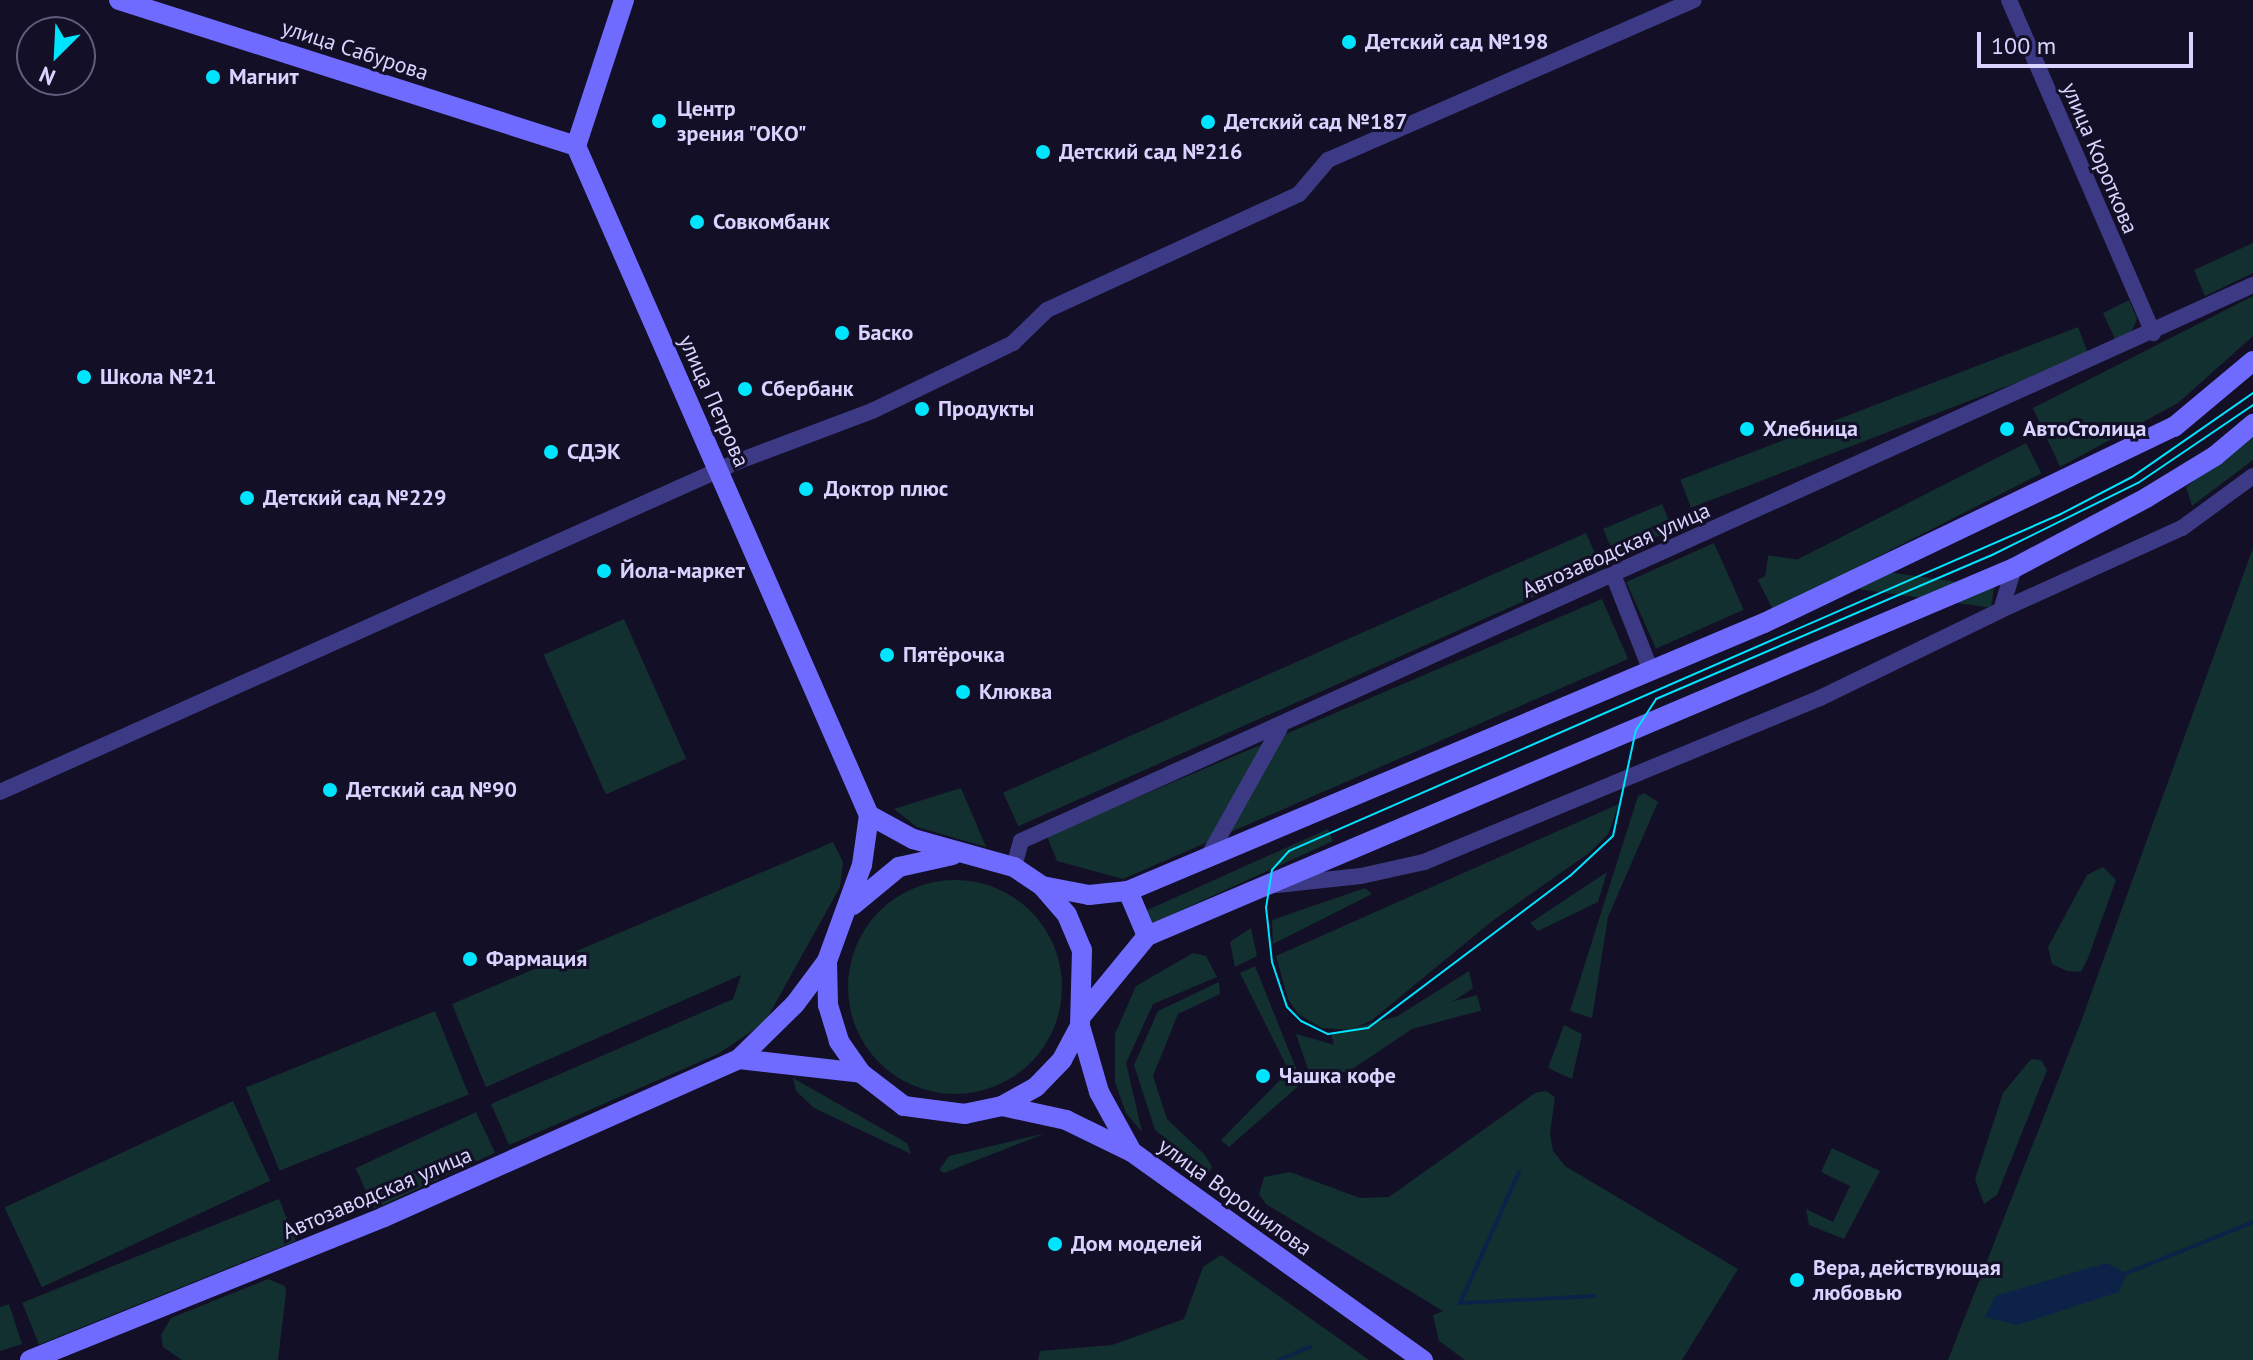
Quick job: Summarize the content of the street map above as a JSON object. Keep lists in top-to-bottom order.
{
  "streets": {
    "main road": [
      "улица Сабурова",
      "улица Петрова",
      "Автозаводская улица",
      "улица Ворошилова"
    ],
    "street": ["улица Короткова"]
  },
  "crossings": [
    ["улица Сабурова", "улица Петрова"],
    ["улица Короткова", "Автозаводская улица"],
    ["Автозаводская улица", "улица Ворошилова"]
  ],
  "places": [
    "Детский сад №198",
    "Магнит",
    "Центр зрения \"ОКО\"",
    "Детский сад №187",
    "Детский сад №216",
    "Совкомбанк",
    "Баско",
    "Школа №21",
    "Сбербанк",
    "Продукты",
    "Хлебница",
    "АвтоСтолица",
    "СДЭК",
    "Доктор плюс",
    "Детский сад №229",
    "Йола-маркет",
    "Пятёрочка",
    "Клюква",
    "Детский сад №90",
    "Фармация",
    "Чашка кофе",
    "Дом моделей",
    "Вера, действующая любовью"
  ],
  "scale_bar": "100 m",
  "north": "bottom left"
}
